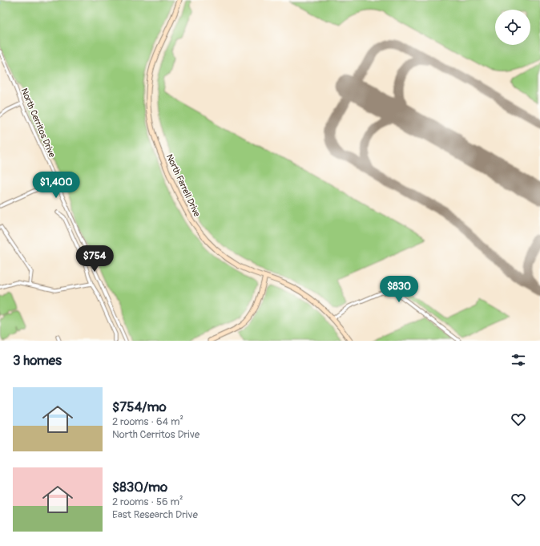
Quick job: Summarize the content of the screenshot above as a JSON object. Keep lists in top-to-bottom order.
{
  "streets": {
    "street": ["North Cerritos Drive", "North Farrell Drive"]
  },
  "page": {
    "price": ["$1,400", "$754", "$830"],
    "heading": "3 homes",
    "list": [
      {
        "name": "$754/mo",
        "note": "2 rooms · 64 m² · North Cerritos Drive"
      },
      {
        "name": "$830/mo",
        "note": "2 rooms · 56 m² · East Research Drive"
      }
    ]
  }
}
